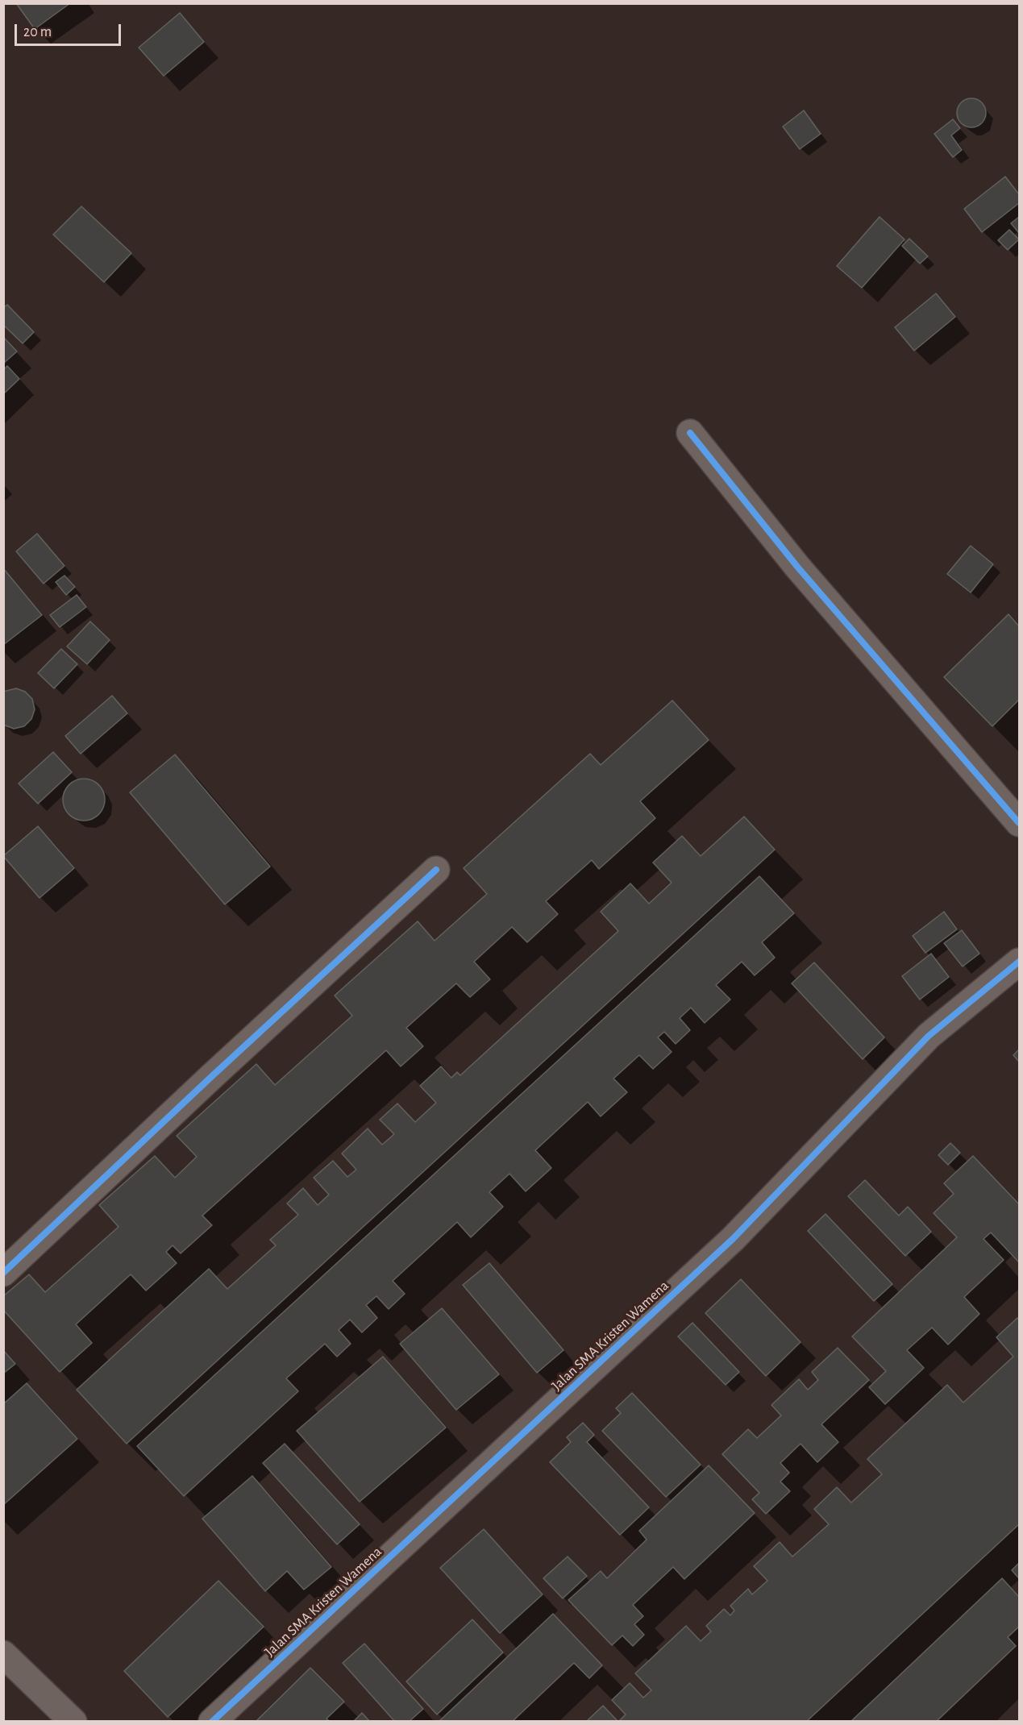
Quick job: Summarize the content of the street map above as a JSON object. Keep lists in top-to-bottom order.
{
  "streets": {
    "street": ["Jalan SMA Kristen Wamena"]
  },
  "scale_bar": "20 m"
}
